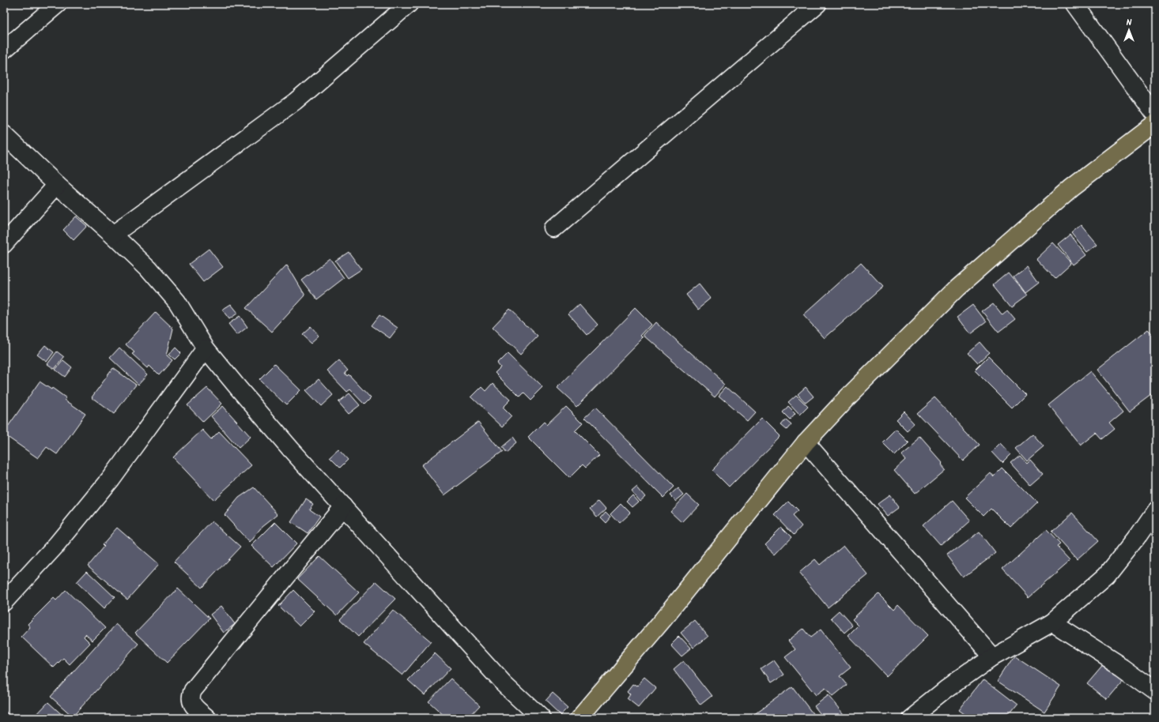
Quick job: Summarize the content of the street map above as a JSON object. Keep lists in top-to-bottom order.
{
  "north": "top"
}
